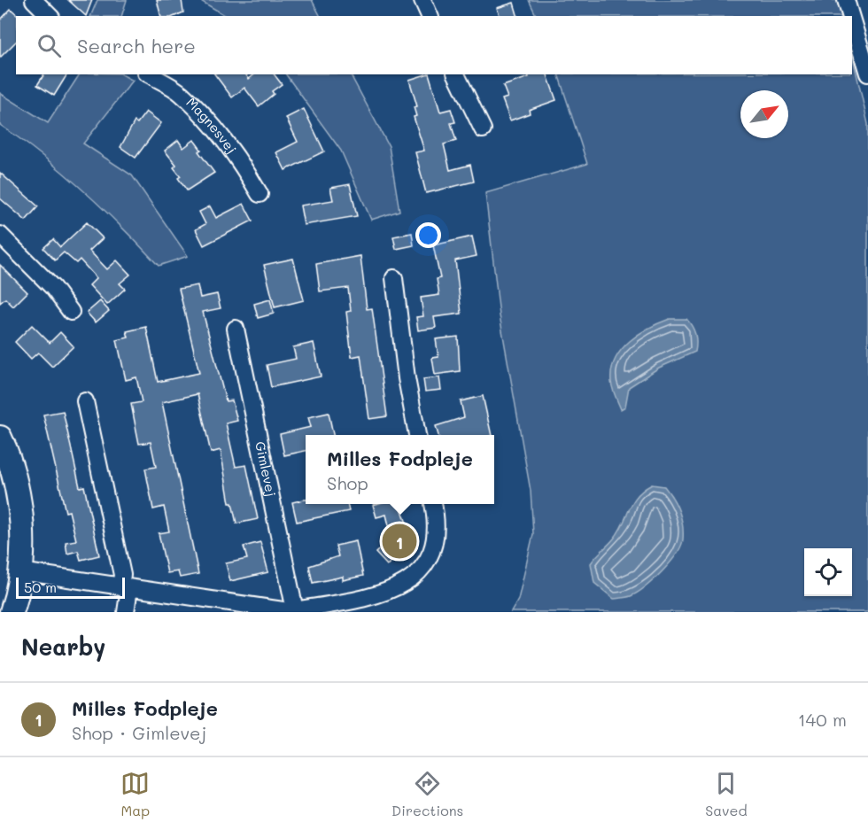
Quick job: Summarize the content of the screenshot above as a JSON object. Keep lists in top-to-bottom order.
{
  "streets": {
    "street": ["Magnesvej", "Gimlevej"]
  },
  "scale_bar": "50 m",
  "north": "top right",
  "page": {
    "search": "Search here",
    "popup": ["Milles Fodpleje", "Shop"],
    "pins": "1",
    "scale": "50 m",
    "heading": "Nearby",
    "list": [
      {
        "mark": "1",
        "name": "Milles Fodpleje",
        "note": "Shop · Gimlevej",
        "value": "140 m"
      }
    ],
    "nav": ["Map", "Directions", "Saved"]
  }
}
